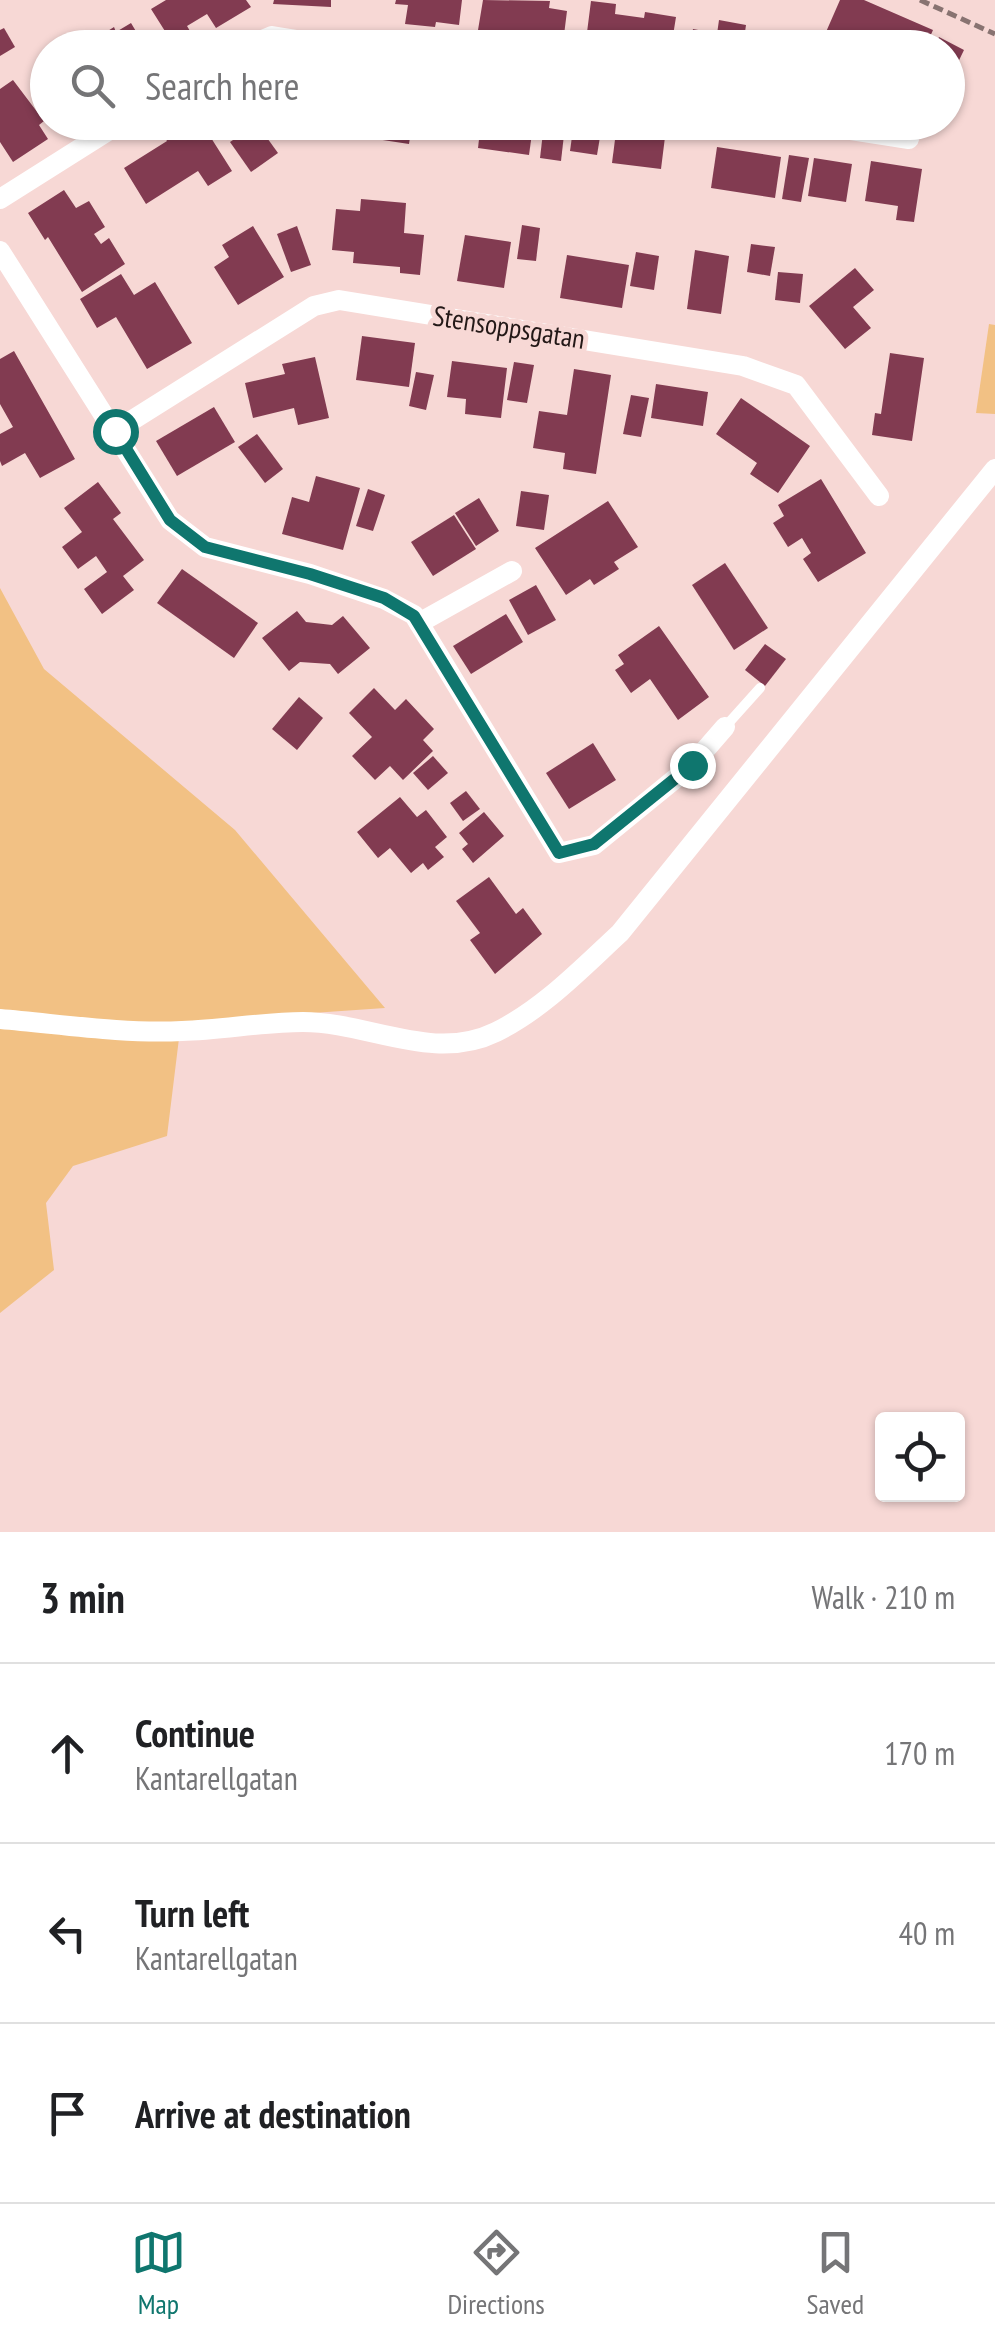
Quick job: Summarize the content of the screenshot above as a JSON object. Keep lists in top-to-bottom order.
{
  "streets": {
    "street": ["Stensoppsgatan"]
  },
  "page": {
    "search": "Search here",
    "heading": ["3 min", "Walk · 210 m"],
    "list": [
      ["Continue", "Kantarellgatan", "170 m"],
      ["Turn left", "Kantarellgatan", "40 m"],
      "Arrive at destination"
    ],
    "nav": ["Map", "Directions", "Saved"]
  }
}
